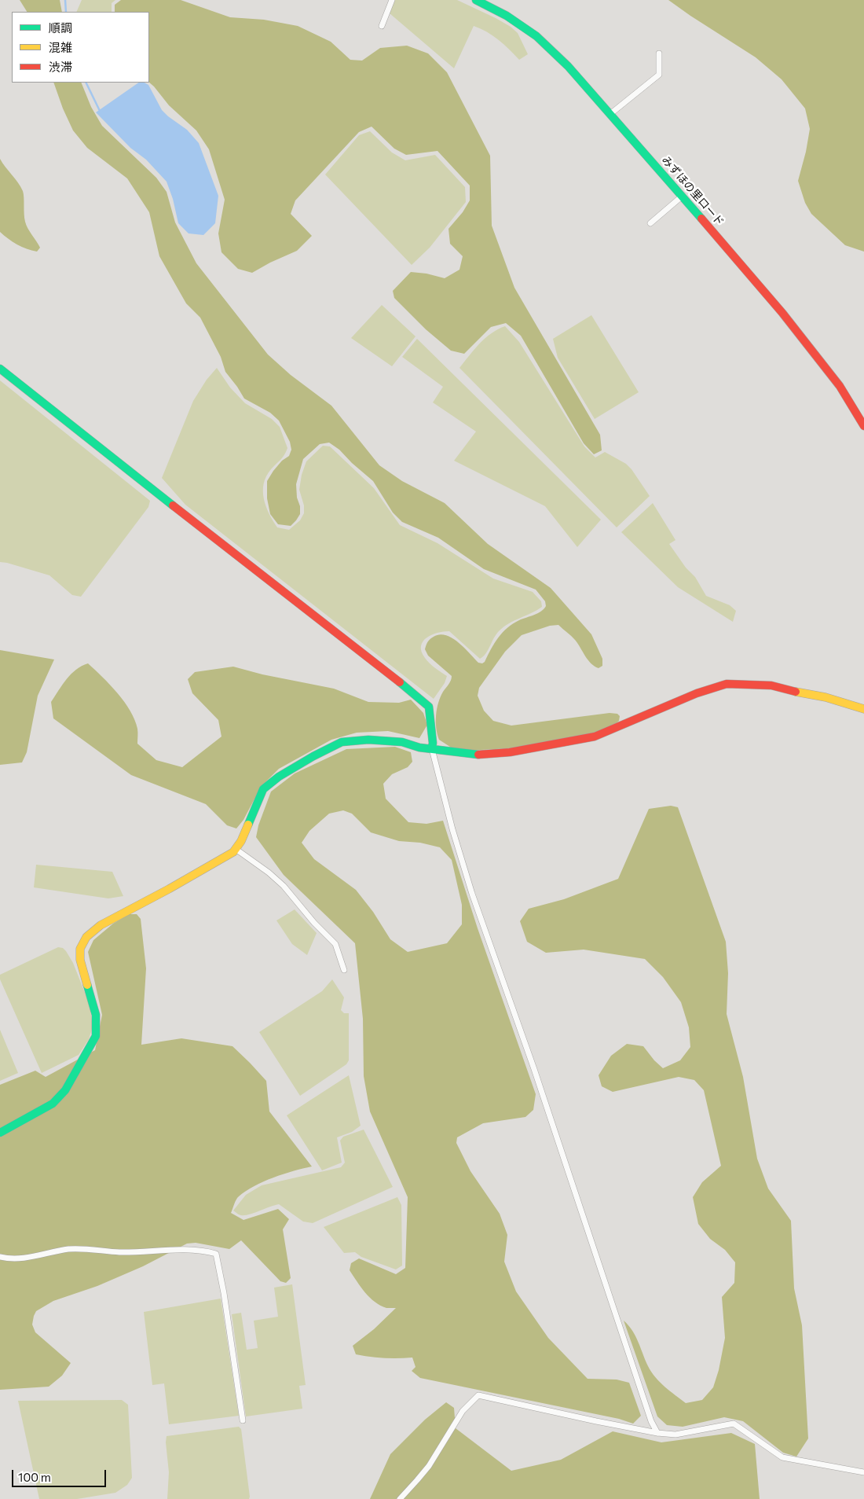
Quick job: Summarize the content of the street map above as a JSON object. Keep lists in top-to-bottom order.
{
  "streets": {
    "street": ["みずほの里ロード"]
  },
  "legend": ["順調", "混雑", "渋滞"],
  "scale_bar": "100 m"
}
